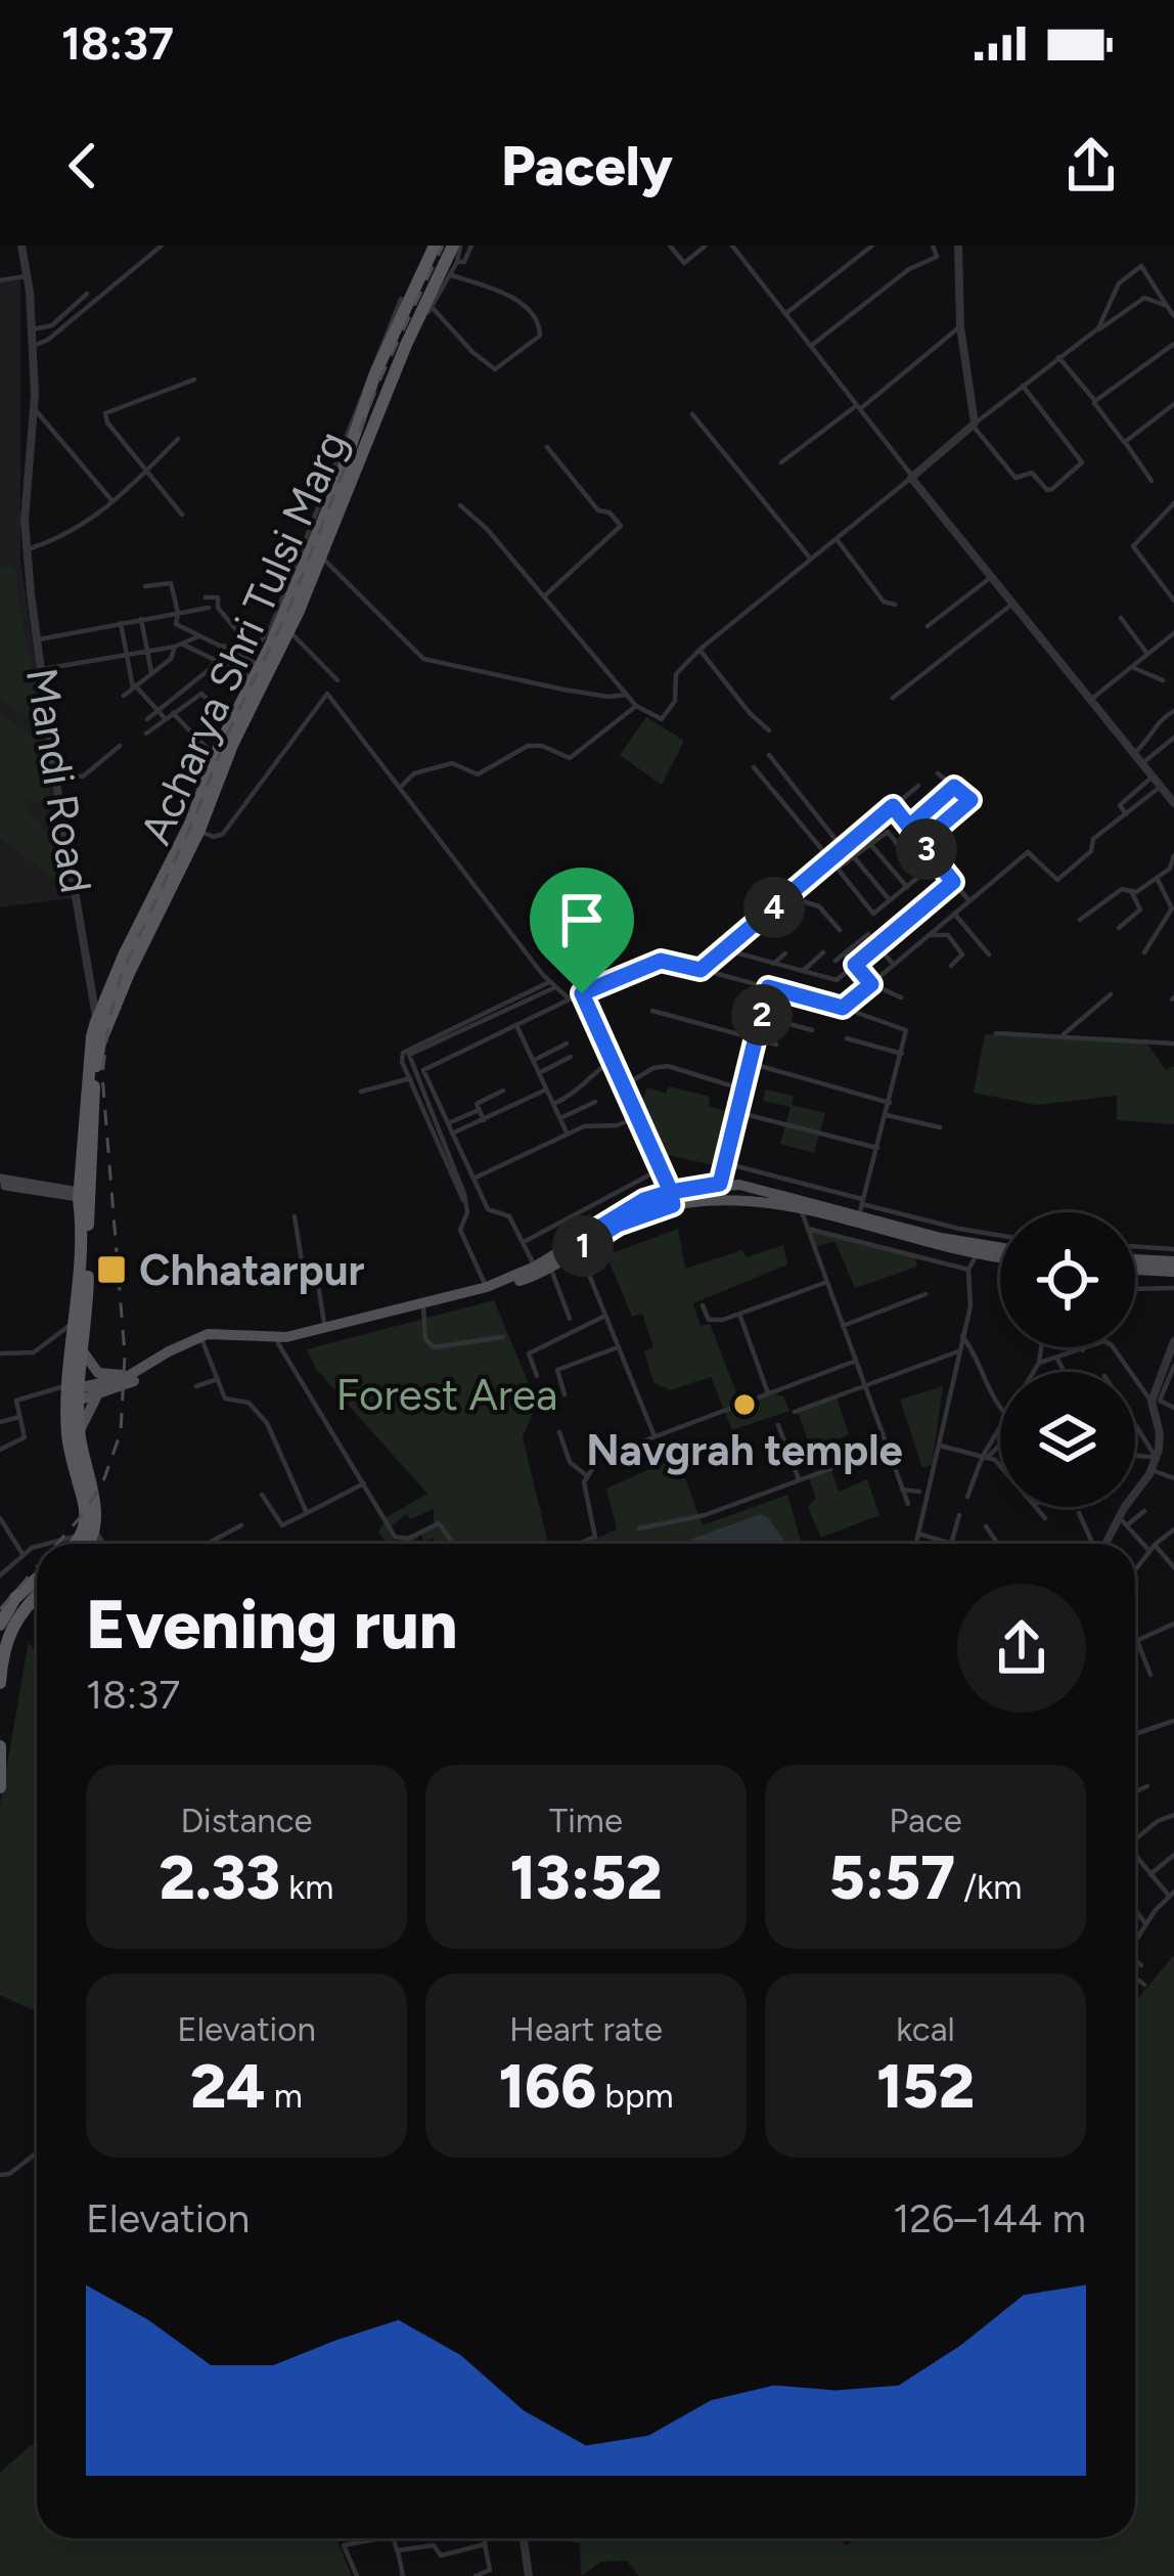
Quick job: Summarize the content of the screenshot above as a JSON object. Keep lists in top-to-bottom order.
{
  "streets": {
    "highway": ["Acharya Shri Tulsi Marg"],
    "street": ["Mandi Road"]
  },
  "crossings": [
    ["Acharya Shri Tulsi Marg", "Mandi Road"]
  ],
  "parks": ["Forest Area"],
  "places": {
    "transit": ["Chhatarpur"],
    "other": ["Navgrah temple"]
  },
  "page": {
    "status": "18:37",
    "header": "Pacely",
    "pins": [
      "3",
      "4",
      "2",
      "1"
    ],
    "heading": ["Evening run", "18:37"],
    "stats": [
      ["Distance", "2.33 km"],
      ["Time", "13:52"],
      ["Pace", "5:57 /km"],
      ["Elevation", "24 m"],
      ["Heart rate", "166 bpm"],
      ["kcal", "152"]
    ],
    "chart": ["Elevation", "126–144 m"]
  }
}
